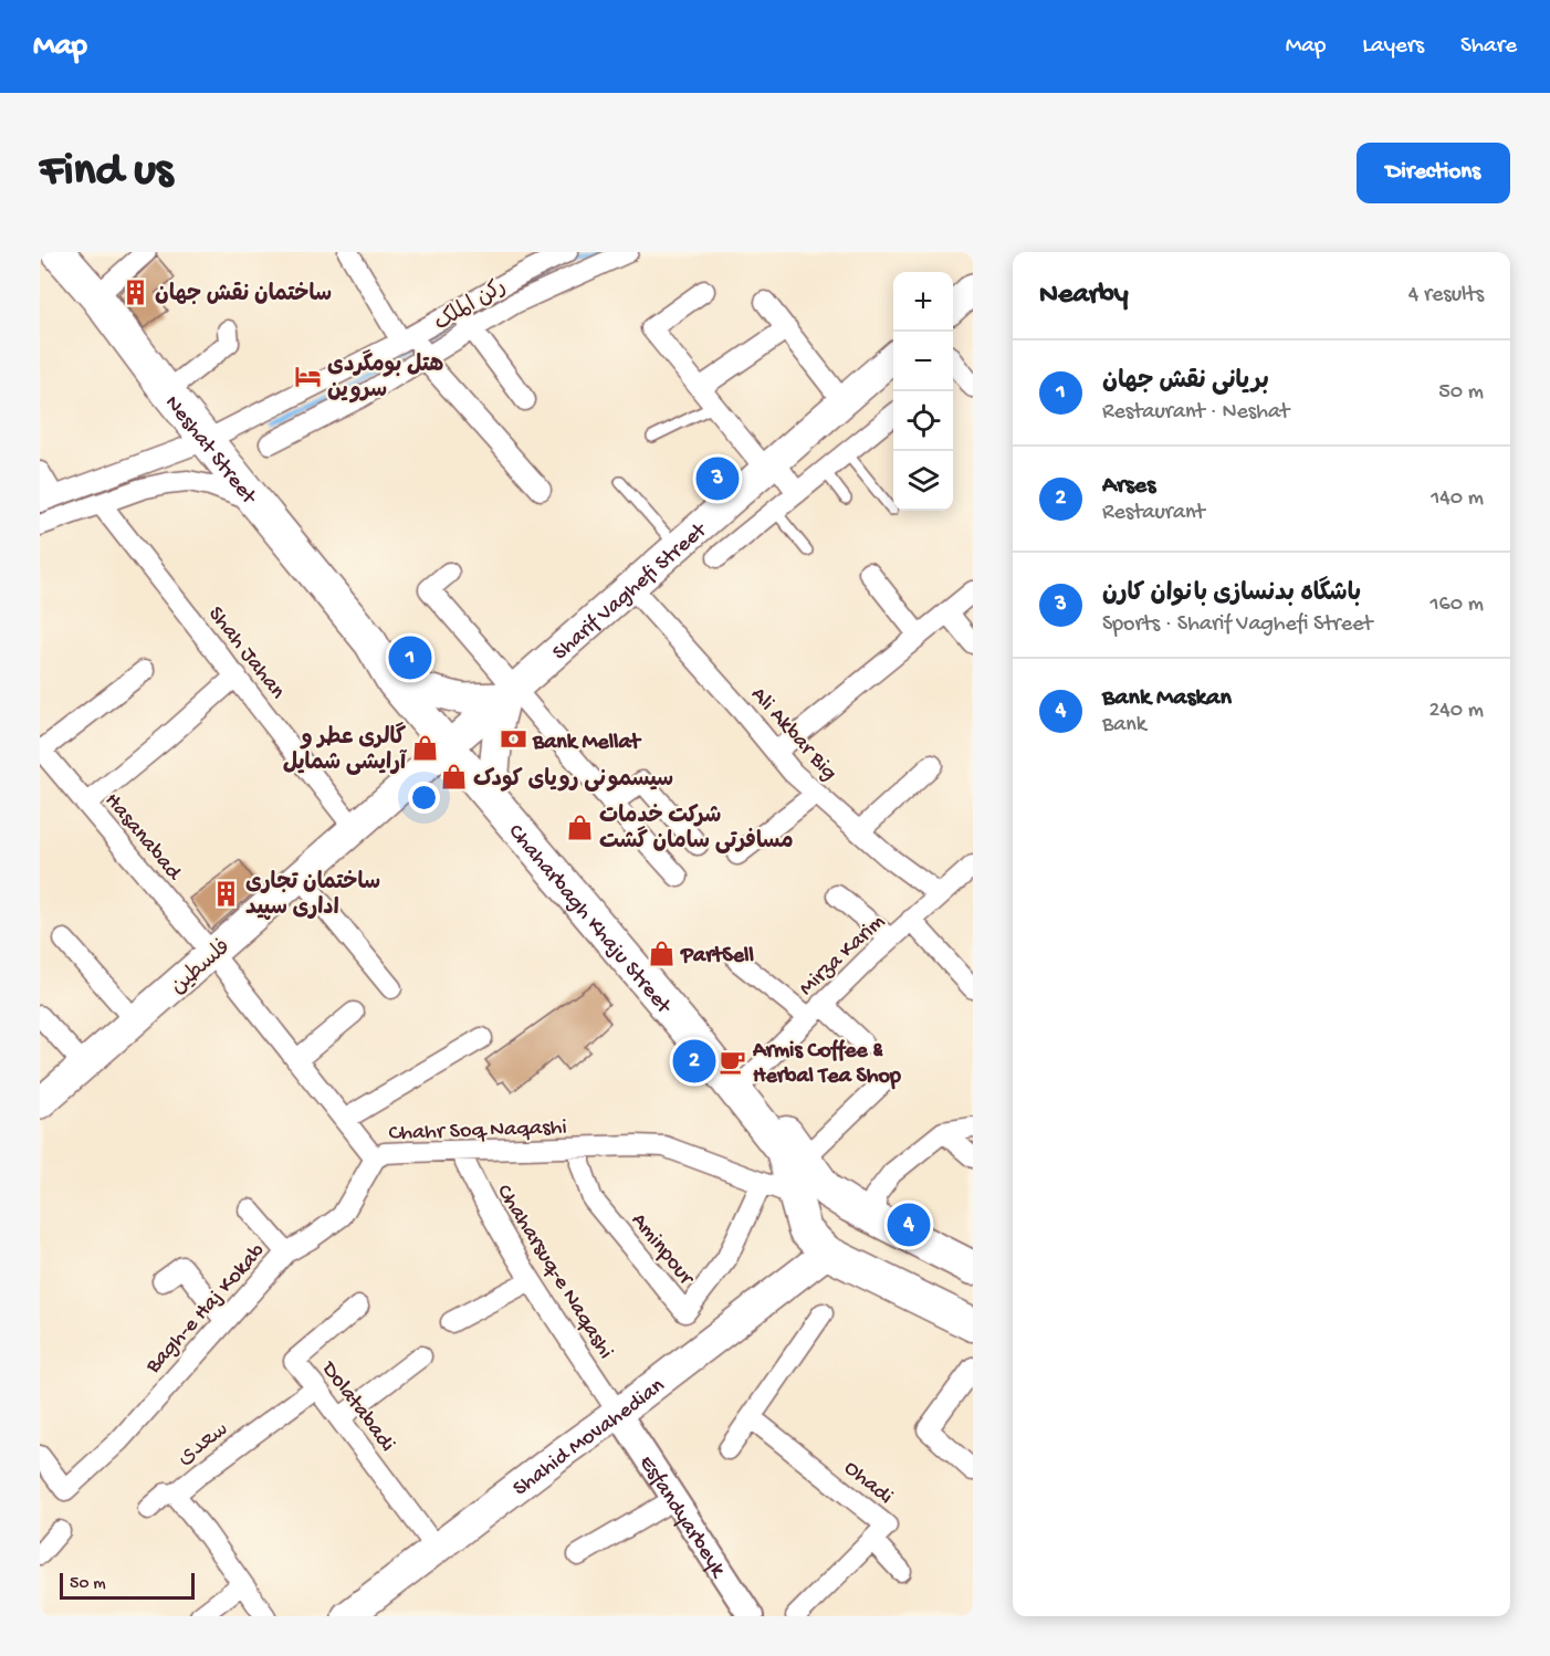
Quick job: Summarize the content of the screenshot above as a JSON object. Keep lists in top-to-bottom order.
{
  "streets": {
    "main road": [
      "Neshat Street",
      "Sharif Vaghefi Street",
      "Chaharbagh Khaju Street",
      "فلسطین",
      "Shahid Movahedian"
    ],
    "street": [
      "رکن الملک",
      "Shah Jahan",
      "Ali Akbar Big",
      "Hasanabad",
      "Mirza Karim",
      "Chahr Soq Naqashi",
      "Aminpour",
      "Chaharsuq-e Naqashi",
      "Bagh-e Haj Kokab",
      "Dolatabadi",
      "سعدی",
      "Ohadi",
      "Esfandyarbeyk"
    ]
  },
  "crossings": [
    ["Sharif Vaghefi Street", "Ali Akbar Big"],
    ["Sharif Vaghefi Street", "Chaharbagh Khaju Street"],
    ["Sharif Vaghefi Street", "فلسطین"],
    ["Shah Jahan", "فلسطین"],
    ["Ali Akbar Big", "Mirza Karim"],
    ["Hasanabad", "فلسطین"],
    ["Hasanabad", "Chahr Soq Naqashi"],
    ["Chaharbagh Khaju Street", "Mirza Karim"],
    ["Chaharbagh Khaju Street", "فلسطین"],
    ["Chaharbagh Khaju Street", "Chahr Soq Naqashi"],
    ["Chaharbagh Khaju Street", "Shahid Movahedian"],
    ["فلسطین", "Chahr Soq Naqashi"],
    ["Chahr Soq Naqashi", "Aminpour"],
    ["Chahr Soq Naqashi", "Chaharsuq-e Naqashi"],
    ["Chahr Soq Naqashi", "Bagh-e Haj Kokab"],
    ["Chaharsuq-e Naqashi", "Shahid Movahedian"],
    ["Chaharsuq-e Naqashi", "Esfandyarbeyk"],
    ["Dolatabadi", "Shahid Movahedian"],
    ["Dolatabadi", "سعدی"],
    ["Shahid Movahedian", "Esfandyarbeyk"]
  ],
  "places": {
    "building": ["ساختمان نقش جهان", "ساختمان تجاری اداری سپید"],
    "hotel": ["هتل بومگردی سروین"],
    "bank": ["Bank Mellat"],
    "shop": [
      "گالری عطر و آرایشی شمایل",
      "سیسمونی رویای کودک",
      "شرکت خدمات مسافرتی سامان گشت",
      "PartSell"
    ],
    "cafe": ["Armis Coffee & Herbal Tea Shop"]
  },
  "scale_bar": "50 m",
  "page": {
    "header": "Map",
    "nav": ["Map", "Layers", "Share"],
    "buttons": "Directions",
    "title": "Find us",
    "heading": ["Nearby", "4 results"],
    "map_buttons": ["+", "−"],
    "list": [
      {
        "mark": "1",
        "name": "بریانی نقش جهان",
        "note": "Restaurant · Neshat",
        "value": "50 m"
      },
      {
        "mark": "2",
        "name": "Arses",
        "note": "Restaurant",
        "value": "140 m"
      },
      {
        "mark": "3",
        "name": "باشگاه بدنسازی بانوان کارن",
        "note": "Sports · Sharif Vaghefi Street",
        "value": "160 m"
      },
      {
        "mark": "4",
        "name": "Bank Maskan",
        "note": "Bank",
        "value": "240 m"
      }
    ],
    "pins": [
      "3",
      "1",
      "2",
      "4"
    ],
    "scale": "50 m"
  }
}
